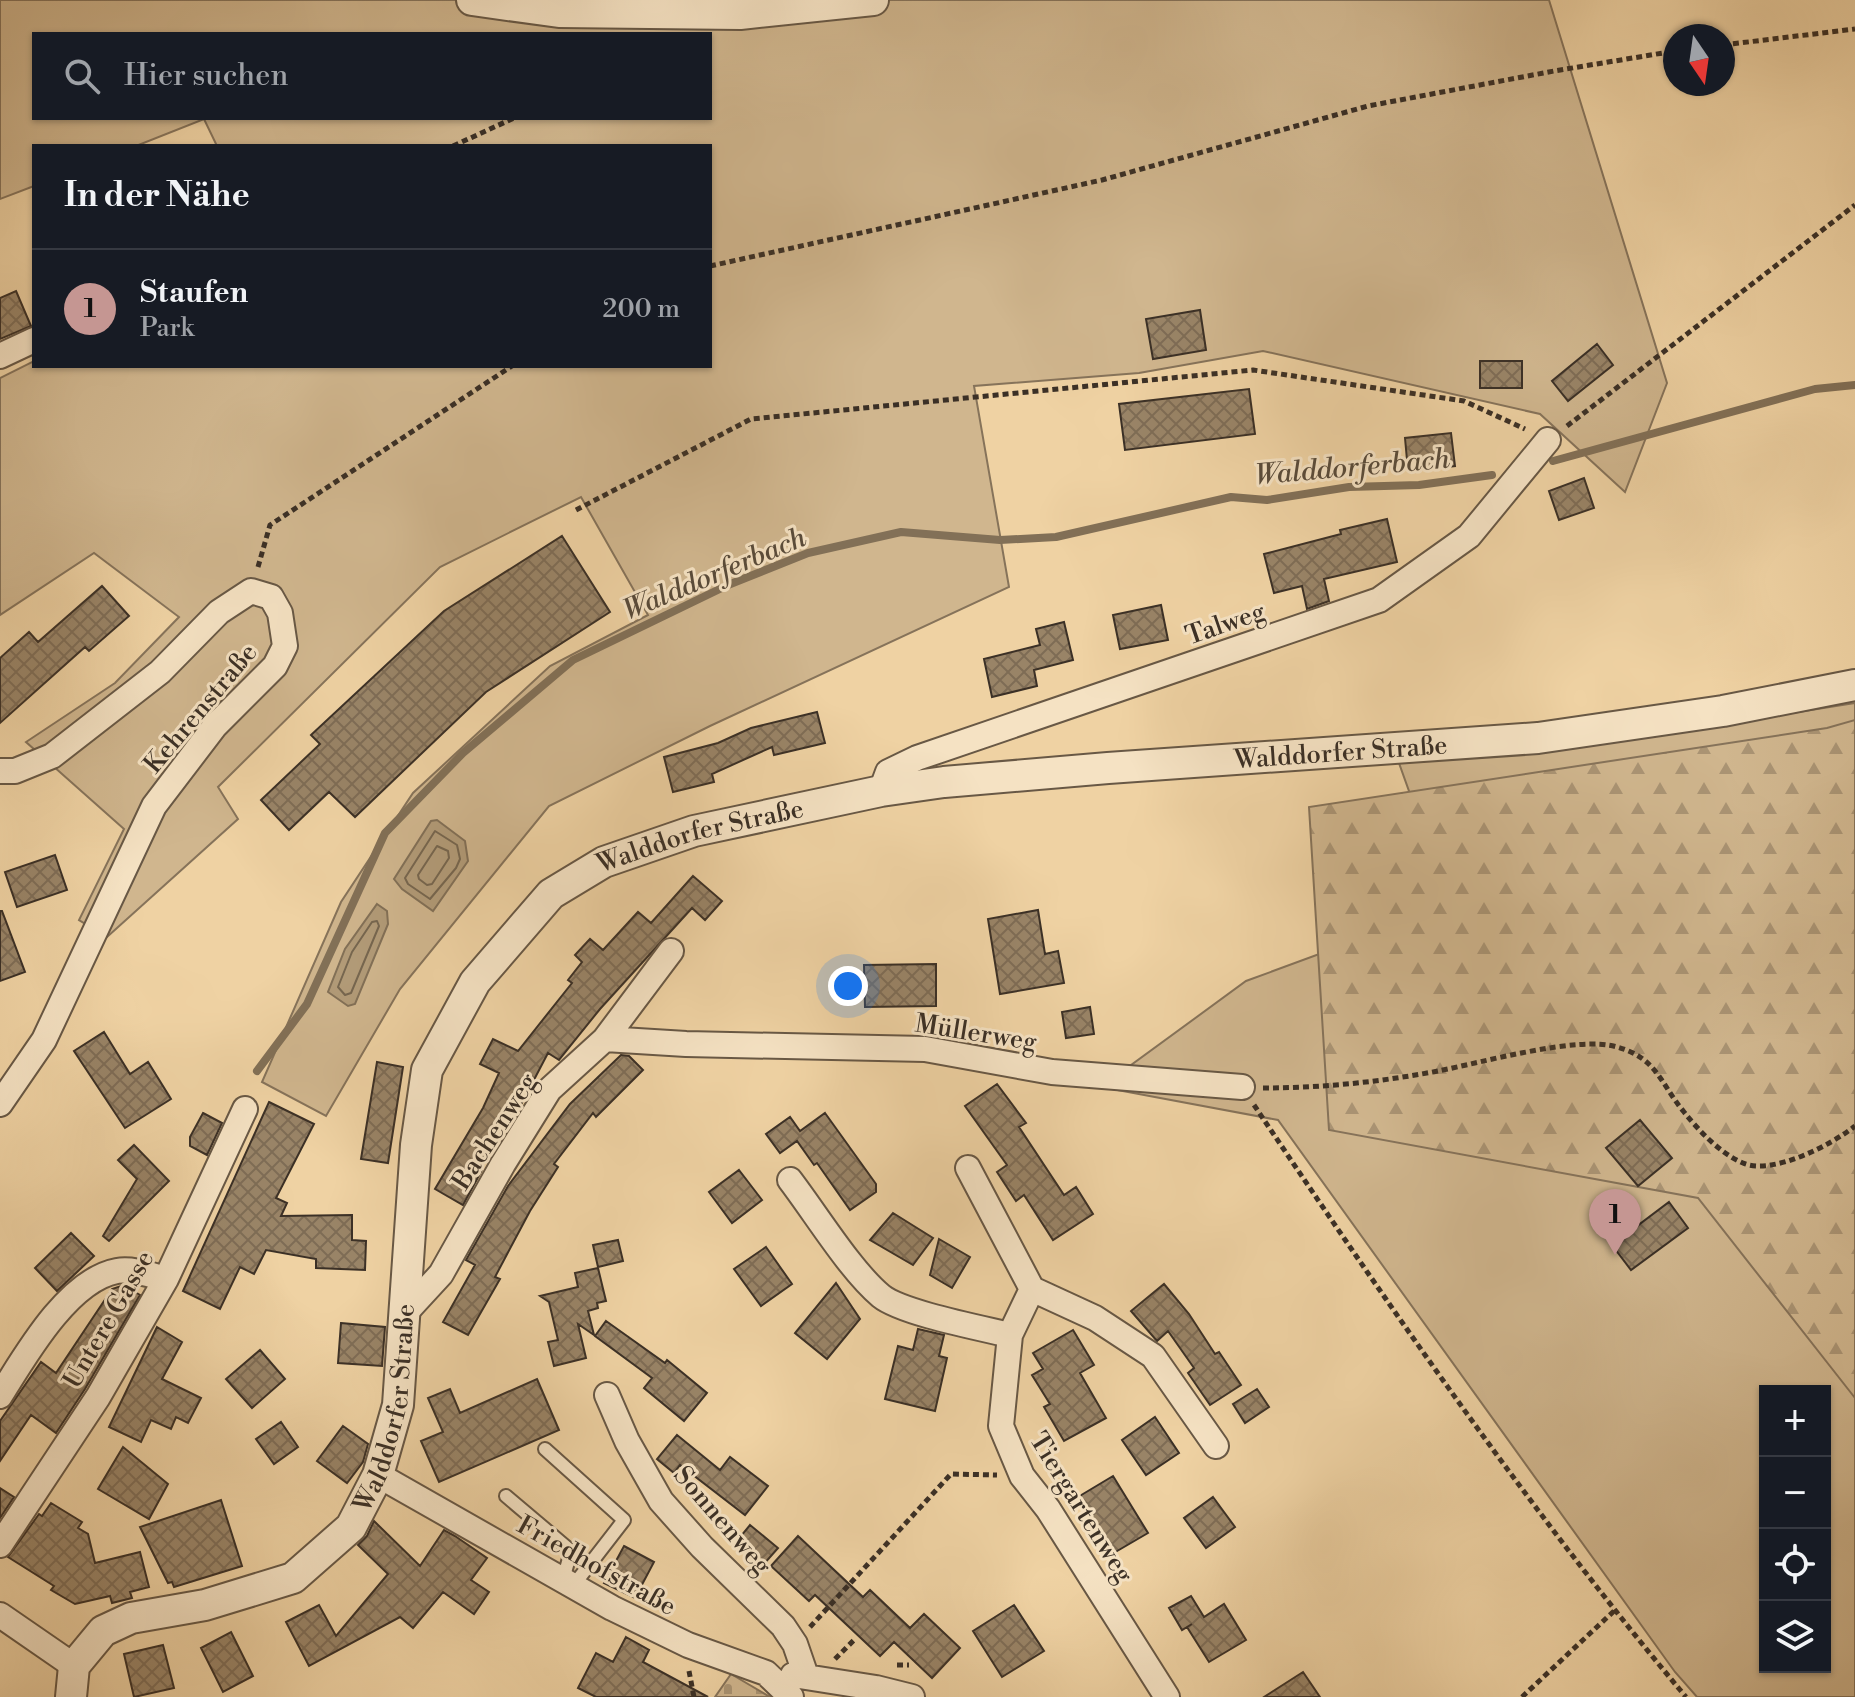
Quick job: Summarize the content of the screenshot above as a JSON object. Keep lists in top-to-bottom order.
{
  "streets": {
    "street": [
      "Talweg",
      "Kehrenstraße",
      "Walddorfer Straße",
      "Müllerweg",
      "Bachenweg",
      "Untere Gasse",
      "Tiergartenweg",
      "Sonnenweg",
      "Friedhofstraße"
    ]
  },
  "crossings": [
    ["Talweg", "Walddorfer Straße"],
    ["Walddorfer Straße", "Bachenweg"],
    ["Walddorfer Straße", "Friedhofstraße"],
    ["Müllerweg", "Bachenweg"]
  ],
  "water": ["Walddorferbach"],
  "north": "bottom",
  "page": {
    "search": "Hier suchen",
    "heading": "In der Nähe",
    "list": [
      {
        "mark": "1",
        "name": "Staufen",
        "note": "Park",
        "value": "200 m"
      }
    ],
    "pins": "1",
    "map_buttons": ["+", "−"]
  }
}
